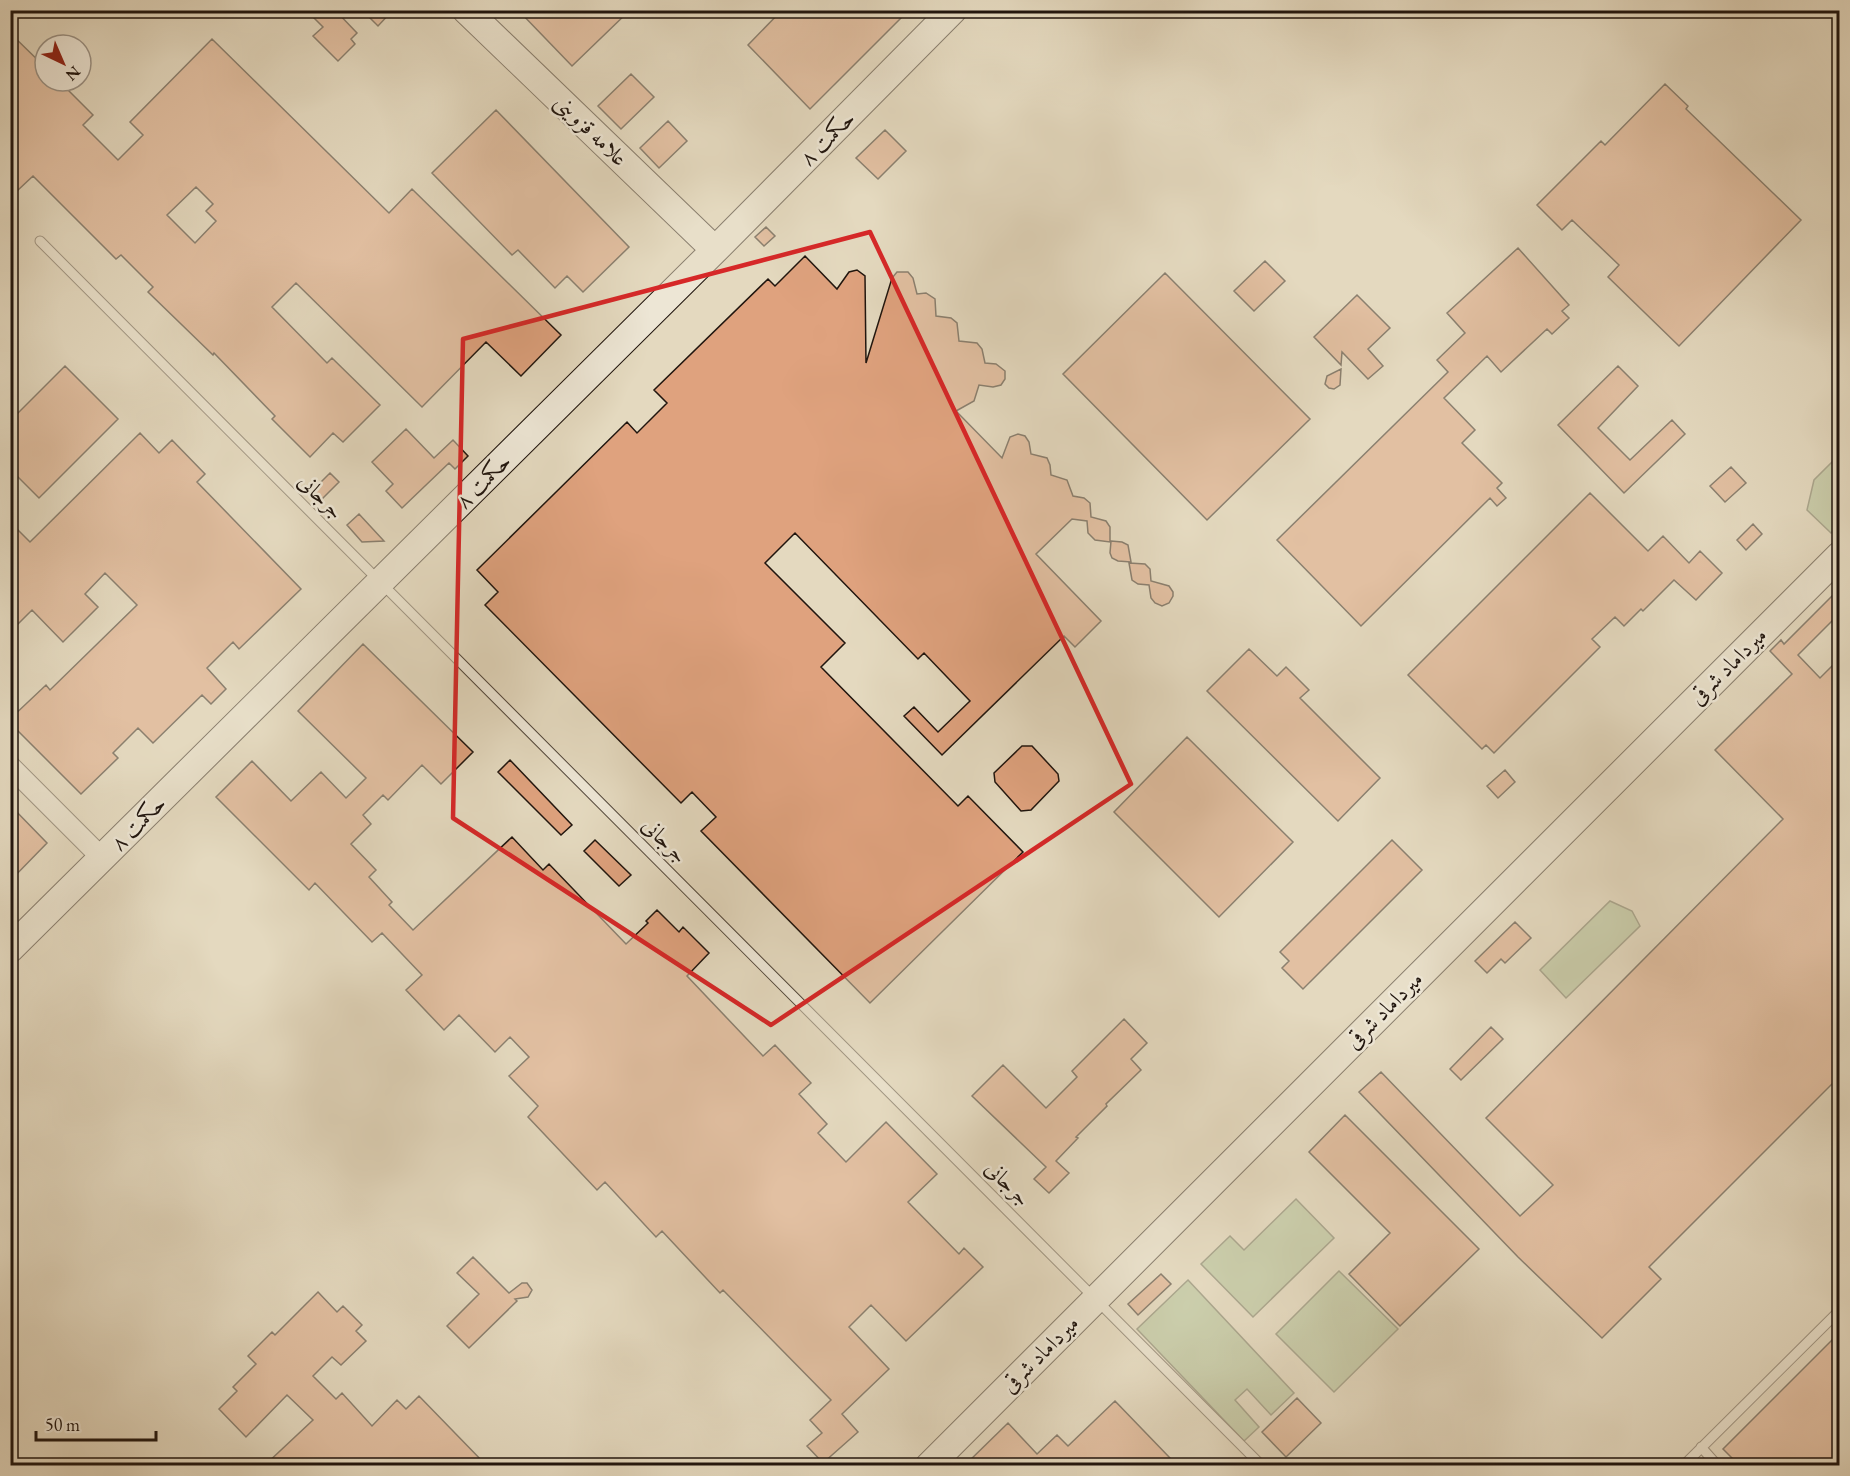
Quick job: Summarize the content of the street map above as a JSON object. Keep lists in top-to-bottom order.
{
  "streets": {
    "street": ["علامه قزوینی", "حکمت ۸", "میرداماد شرقی"],
    "lane": ["جرجانی"]
  },
  "crossings": [
    ["علامه قزوینی", "حکمت ۸"],
    ["حکمت ۸", "جرجانی"],
    ["جرجانی", "میرداماد شرقی"]
  ],
  "scale_bar": "50 m",
  "north": "bottom right"
}
